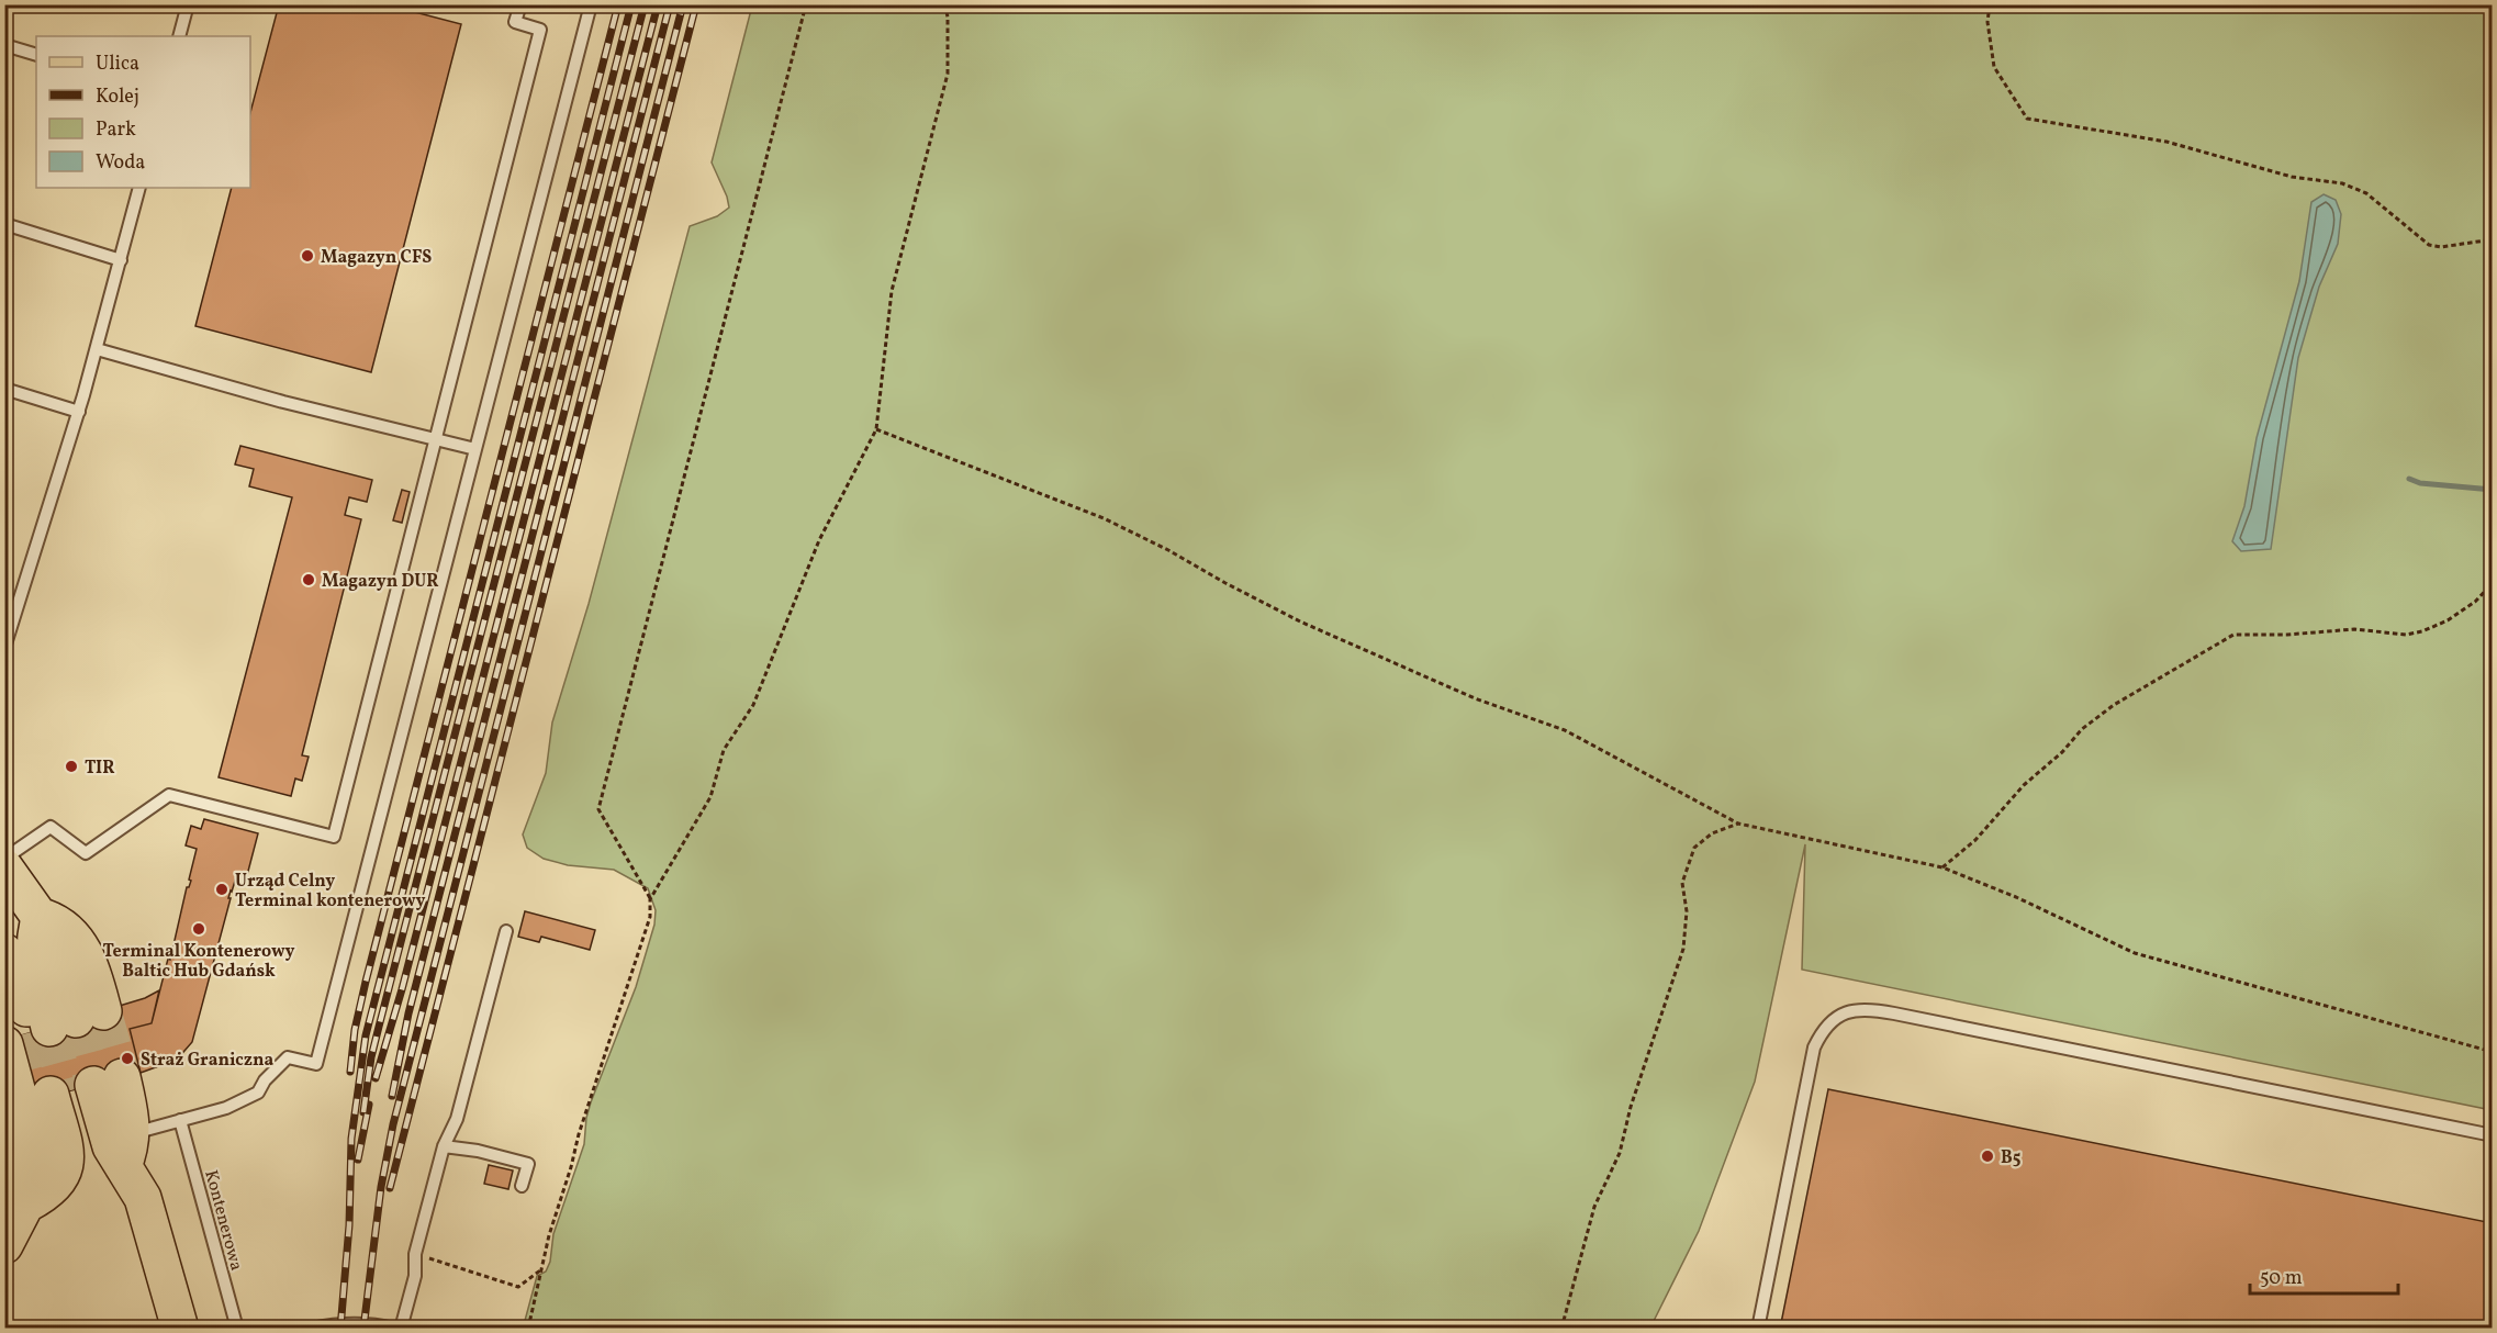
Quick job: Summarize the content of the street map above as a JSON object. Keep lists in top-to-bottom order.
{
  "streets": {
    "lane": ["Kontenerowa"]
  },
  "places": [
    "Magazyn CFS",
    "Magazyn DUR",
    "TIR",
    "Urząd Celny Terminal kontenerowy",
    "Terminal Kontenerowy Baltic Hub Gdańsk",
    "Straż Graniczna",
    "B5"
  ],
  "legend": [
    "Ulica",
    "Kolej",
    "Park",
    "Woda"
  ],
  "scale_bar": "50 m"
}
